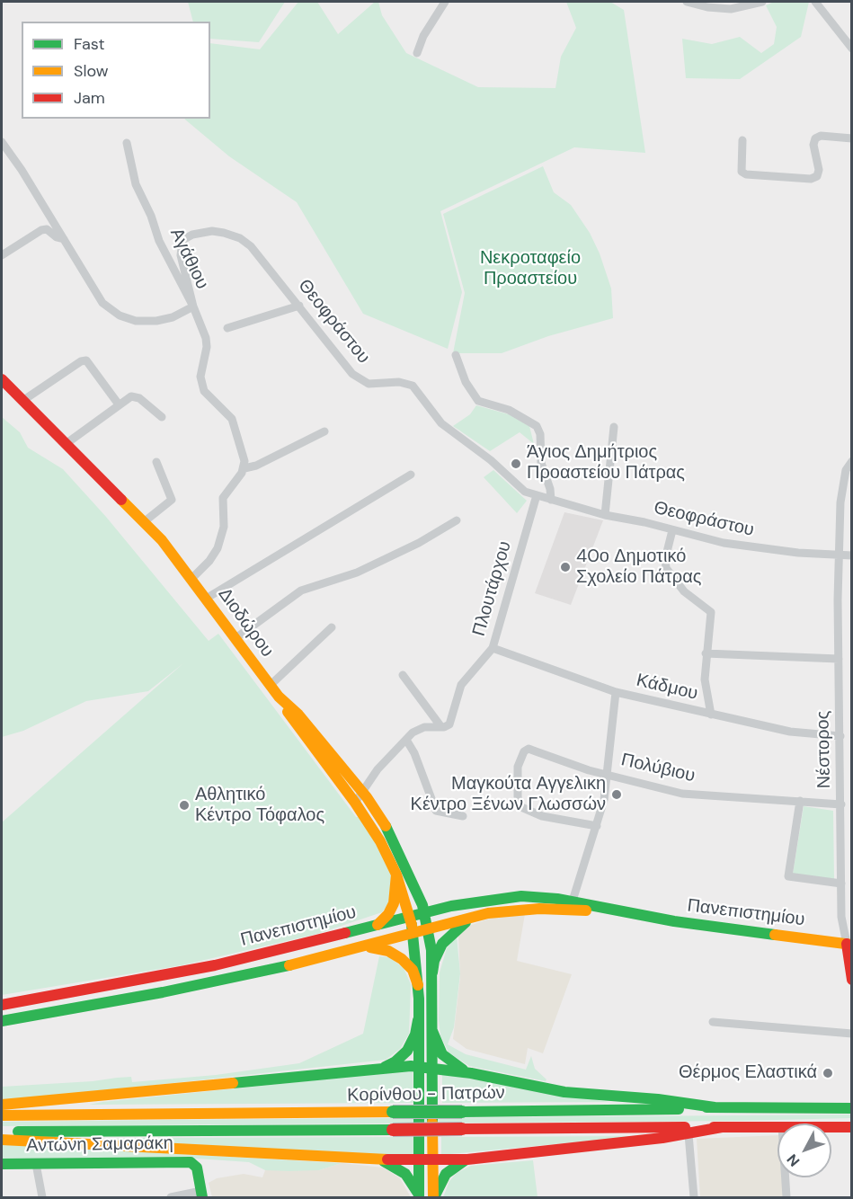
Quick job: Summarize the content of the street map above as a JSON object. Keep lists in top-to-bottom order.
{
  "streets": {
    "main road": [
      "Διοδώρου",
      "Πανεπιστημίου",
      "Κορίνθου - Πατρών",
      "Αντώνη Σαμαράκη"
    ],
    "street": [
      "Αγάθιου",
      "Θεοφράστου",
      "Πλουτάρχου",
      "Κάδμου",
      "Νέστορος",
      "Πολύβιου"
    ]
  },
  "crossings": [
    ["Αγάθιου", "Θεοφράστου"],
    ["Θεοφράστου", "Πλουτάρχου"],
    ["Θεοφράστου", "Νέστορος"],
    ["Πλουτάρχου", "Κάδμου"],
    ["Διοδώρου", "Πανεπιστημίου"],
    ["Κάδμου", "Νέστορος"],
    ["Νέστορος", "Πολύβιου"],
    ["Νέστορος", "Πανεπιστημίου"]
  ],
  "parks": ["Νεκροταφείο Προαστείου"],
  "places": [
    "Άγιος Δημήτριος Προαστείου Πάτρας",
    "40ο Δημοτικό Σχολείο Πάτρας",
    "Μαγκούτα Αγγελικη Κέντρο Ξένων Γλωσσών",
    "Αθλητικό Κέντρο Τόφαλος",
    "Θέρμος Ελαστικά"
  ],
  "legend": ["Fast", "Slow", "Jam"],
  "north": "bottom left"
}
